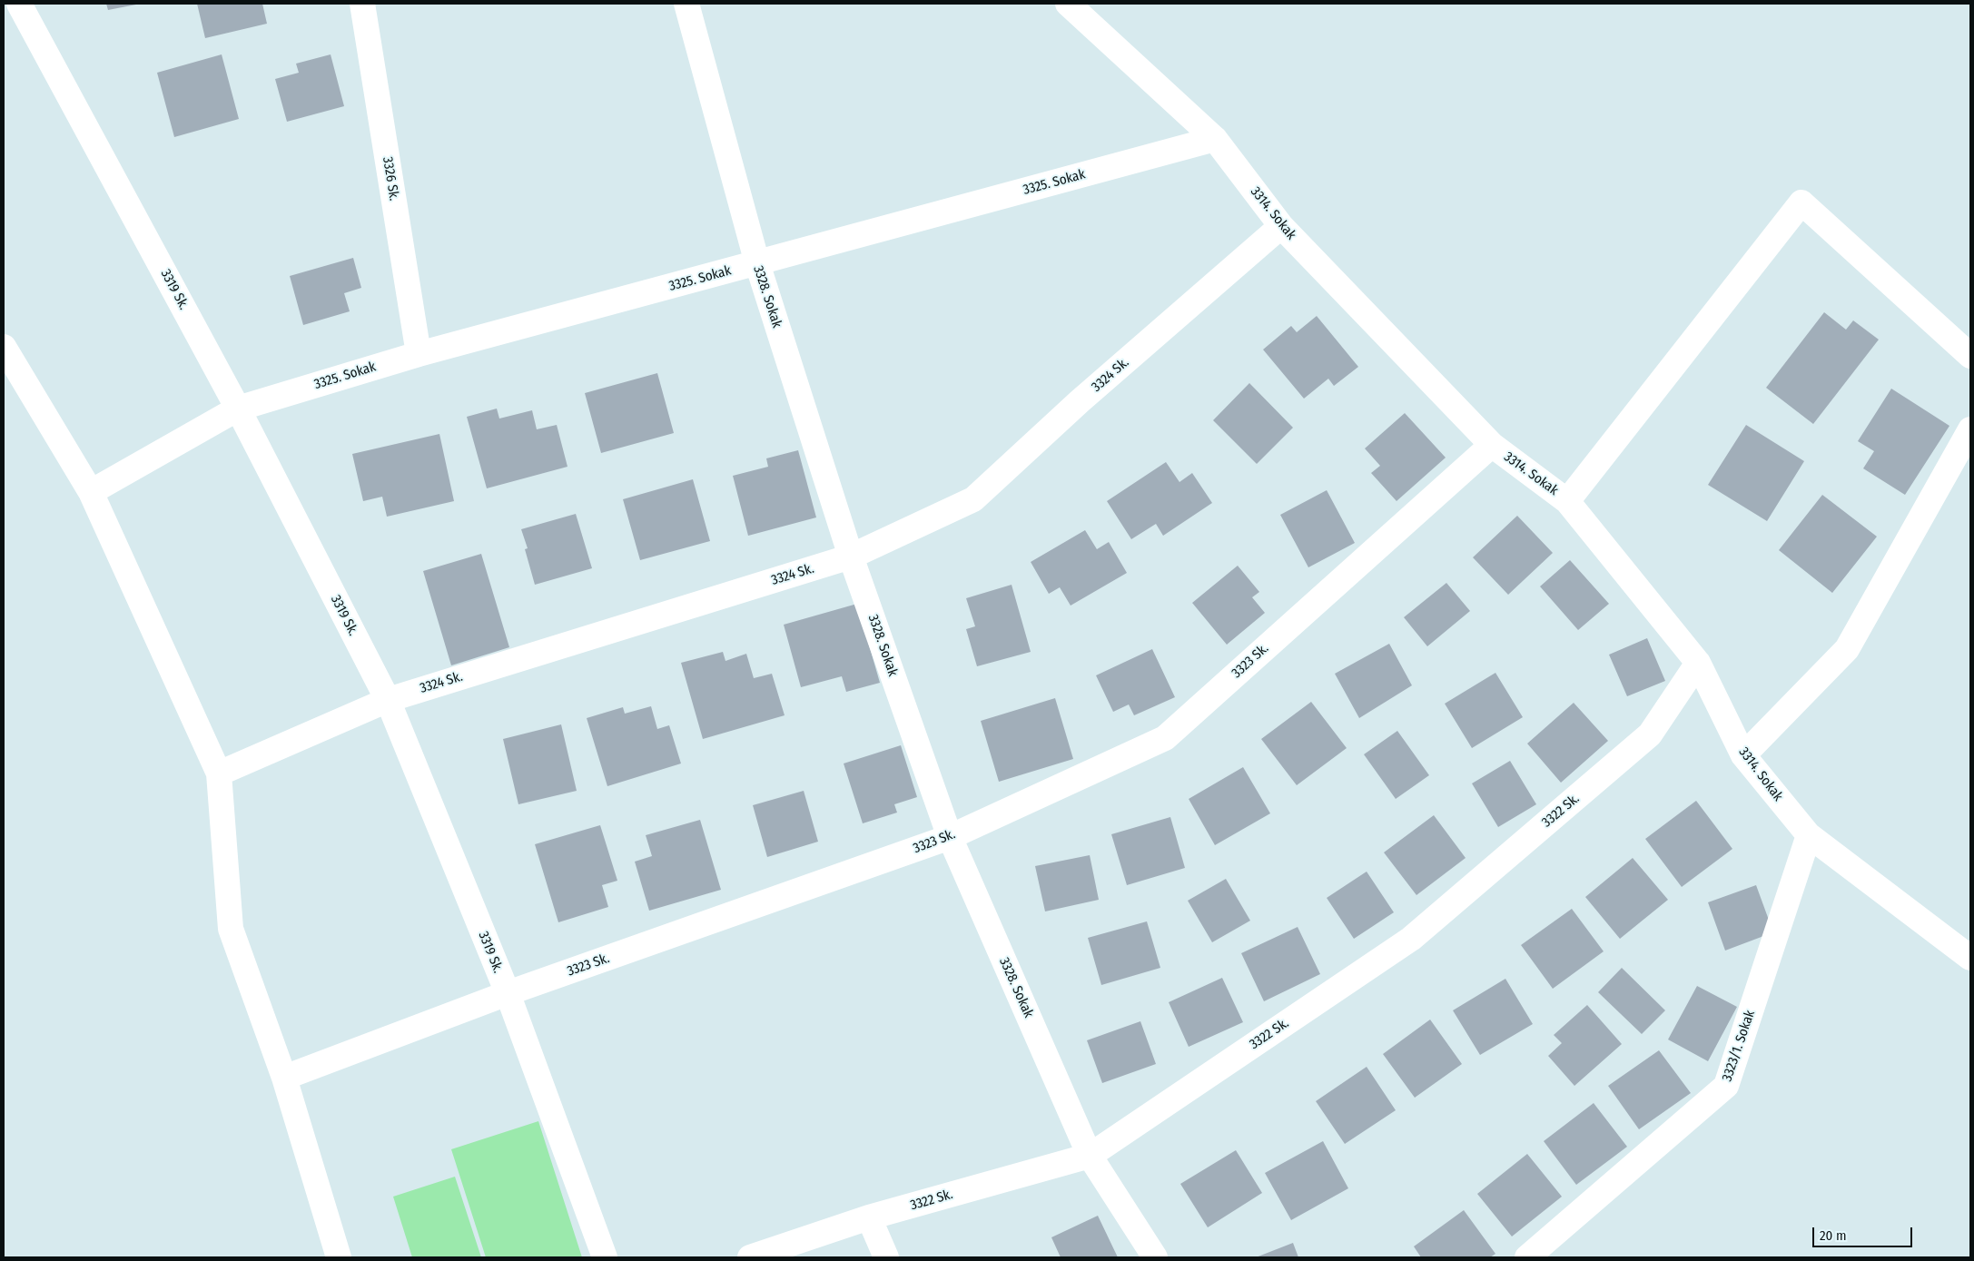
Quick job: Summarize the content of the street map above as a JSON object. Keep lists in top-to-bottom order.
{
  "streets": {
    "street": [
      "3326 Sk.",
      "3325. Sokak",
      "3314. Sokak",
      "3319 Sk.",
      "3328. Sokak",
      "3324 Sk.",
      "3323 Sk.",
      "3322 Sk.",
      "3323/1. Sokak"
    ]
  },
  "crossings": [
    ["3326 Sk.", "3325. Sokak"],
    ["3325. Sokak", "3314. Sokak"],
    ["3325. Sokak", "3319 Sk."],
    ["3325. Sokak", "3328. Sokak"],
    ["3314. Sokak", "3324 Sk."],
    ["3314. Sokak", "3323 Sk."],
    ["3314. Sokak", "3322 Sk."],
    ["3314. Sokak", "3323/1. Sokak"],
    ["3319 Sk.", "3324 Sk."],
    ["3319 Sk.", "3323 Sk."],
    ["3328. Sokak", "3324 Sk."],
    ["3328. Sokak", "3323 Sk."],
    ["3328. Sokak", "3322 Sk."]
  ],
  "scale_bar": "20 m"
}
